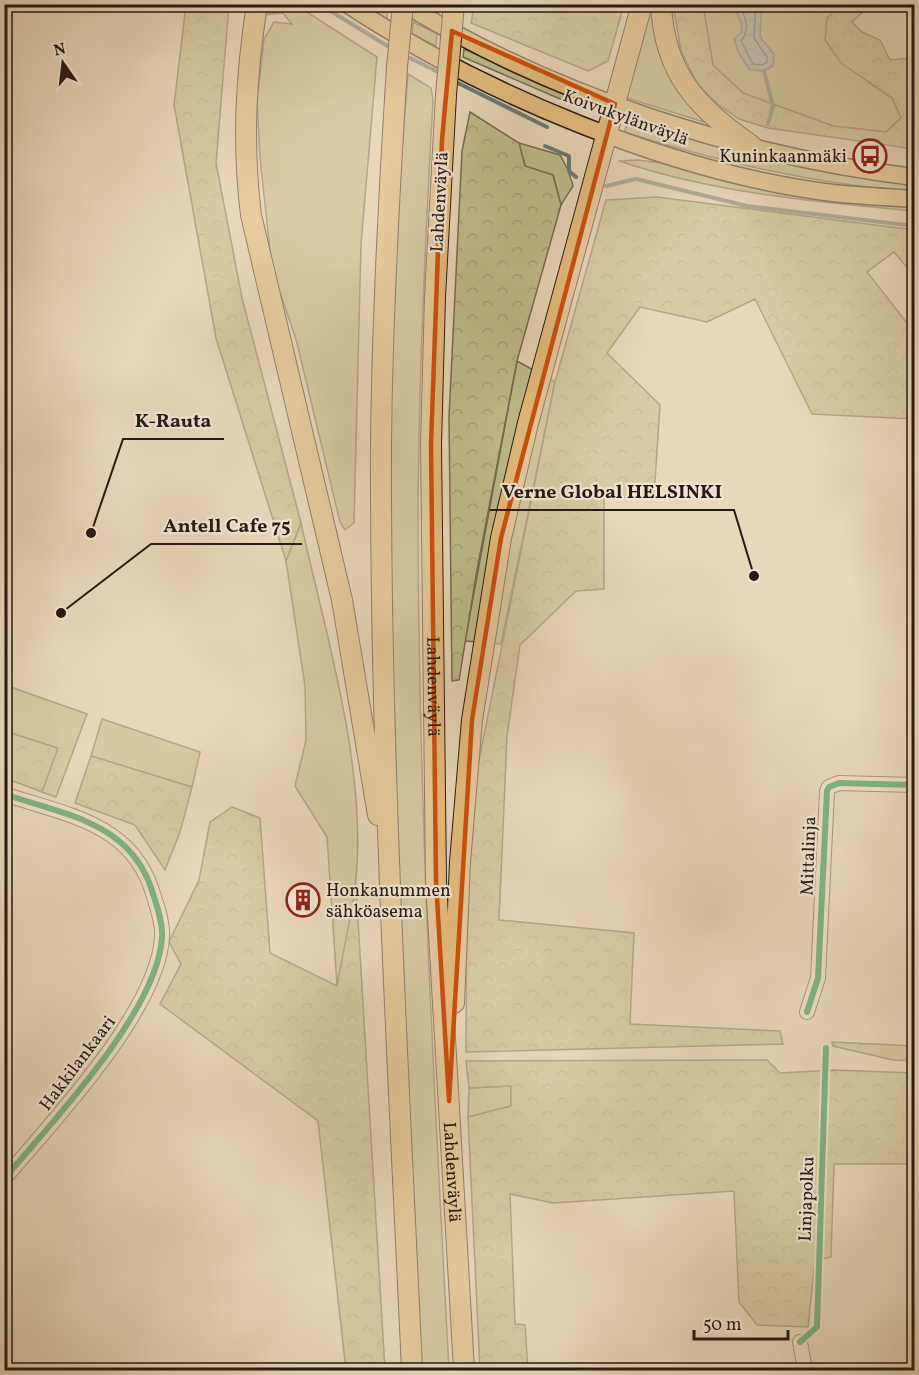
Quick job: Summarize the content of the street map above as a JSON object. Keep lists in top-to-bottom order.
{
  "streets": {
    "highway": ["Lahdenväylä"],
    "main road": ["Koivukylänväylä"],
    "street": ["Mittalinja", "Hakkilankaari"],
    "cycle path": ["Linjapolku"]
  },
  "places": {
    "bus stop": ["Kuninkaanmäki"],
    "other": ["K-Rauta", "Verne Global HELSINKI", "Antell Cafe 75"],
    "building": ["Honkanummen sähköasema"]
  },
  "scale_bar": "50 m",
  "north": "top"
}
